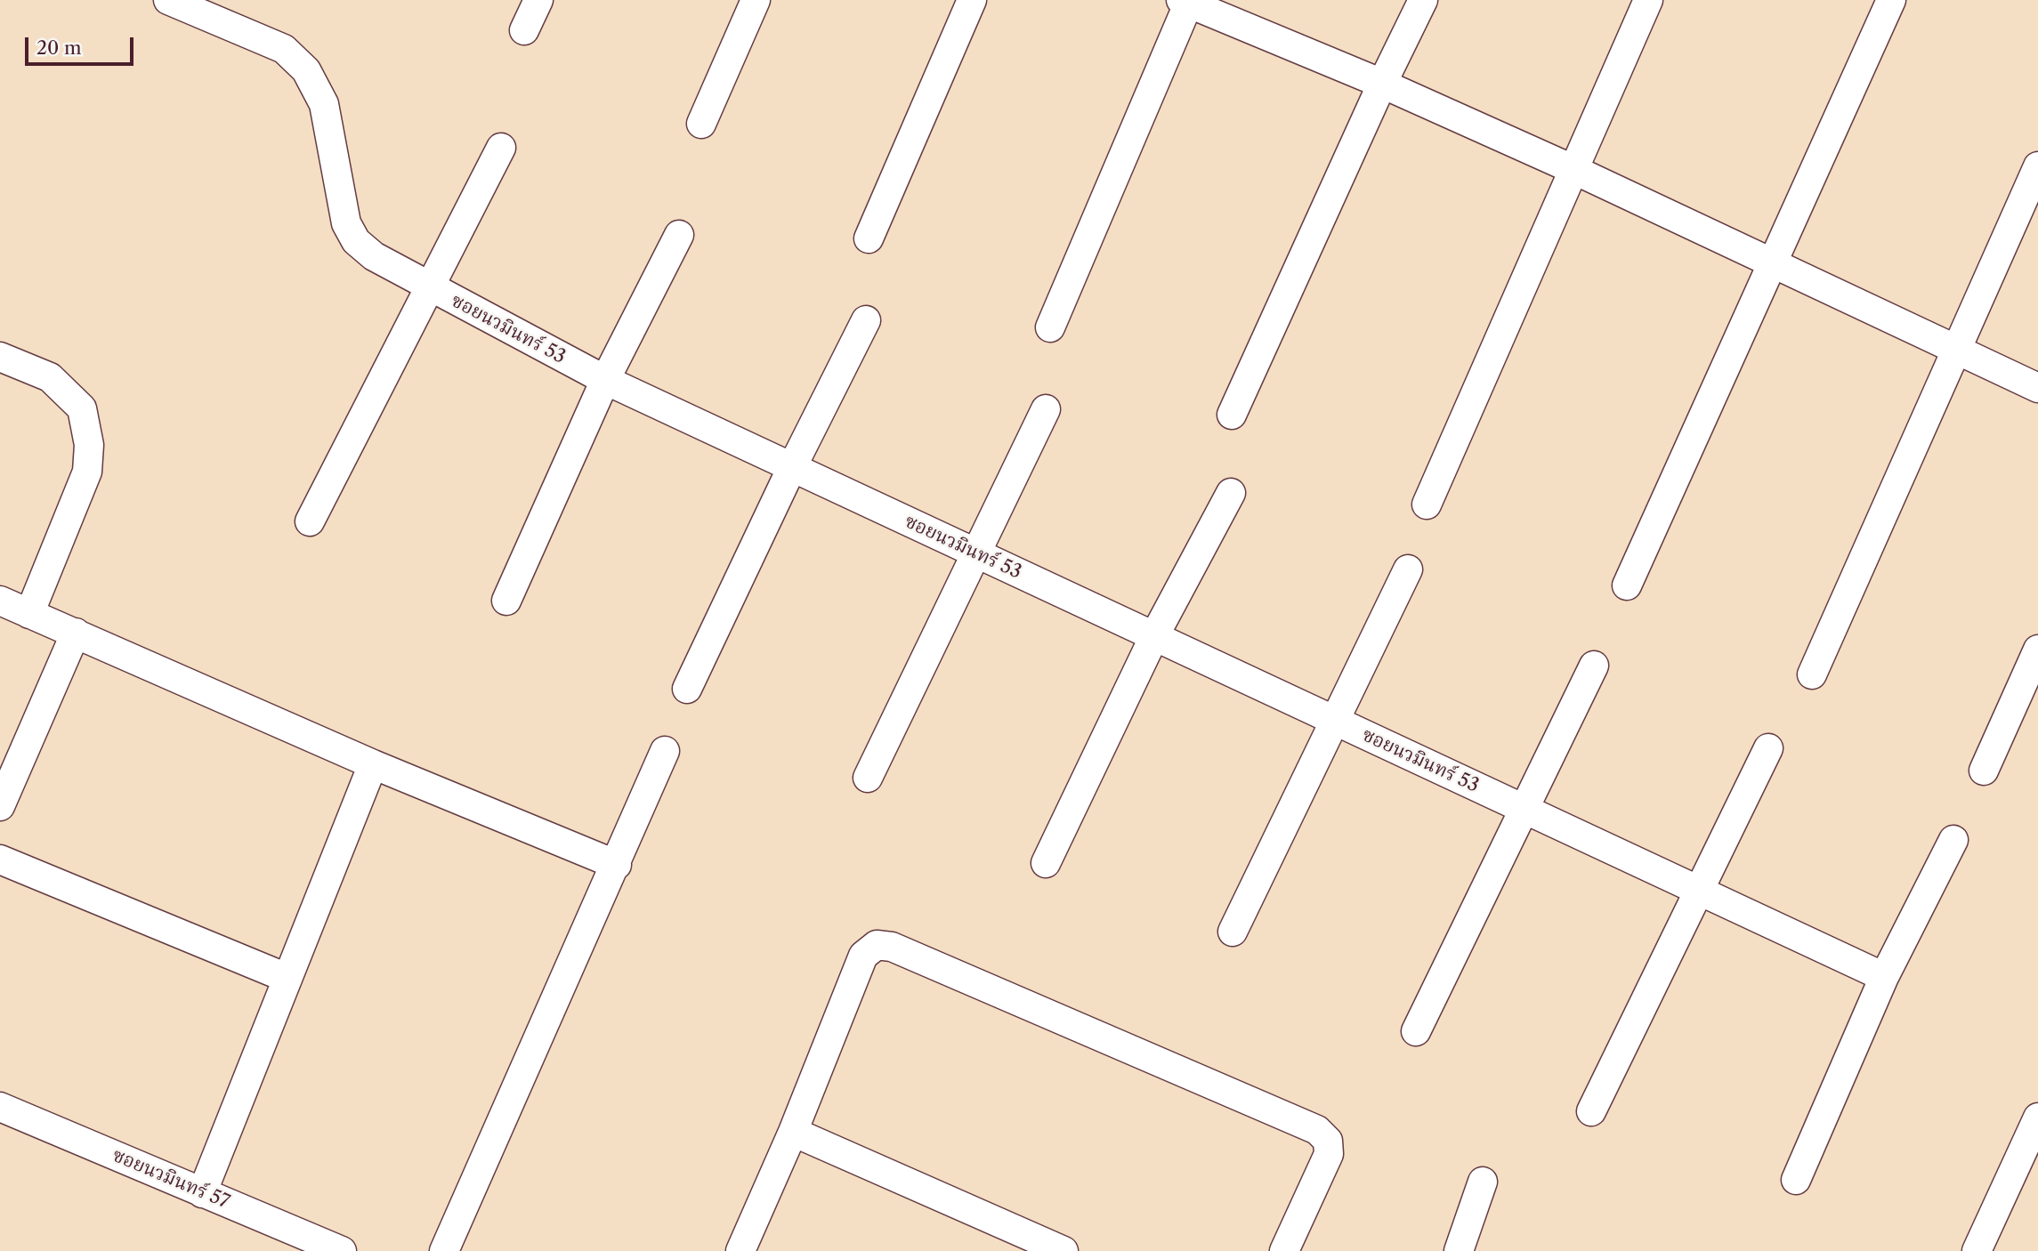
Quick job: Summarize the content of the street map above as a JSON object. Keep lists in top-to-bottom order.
{
  "streets": {
    "street": ["ซอยนวมินทร์ 53", "ซอยนวมินทร์ 57"]
  },
  "scale_bar": "20 m"
}
